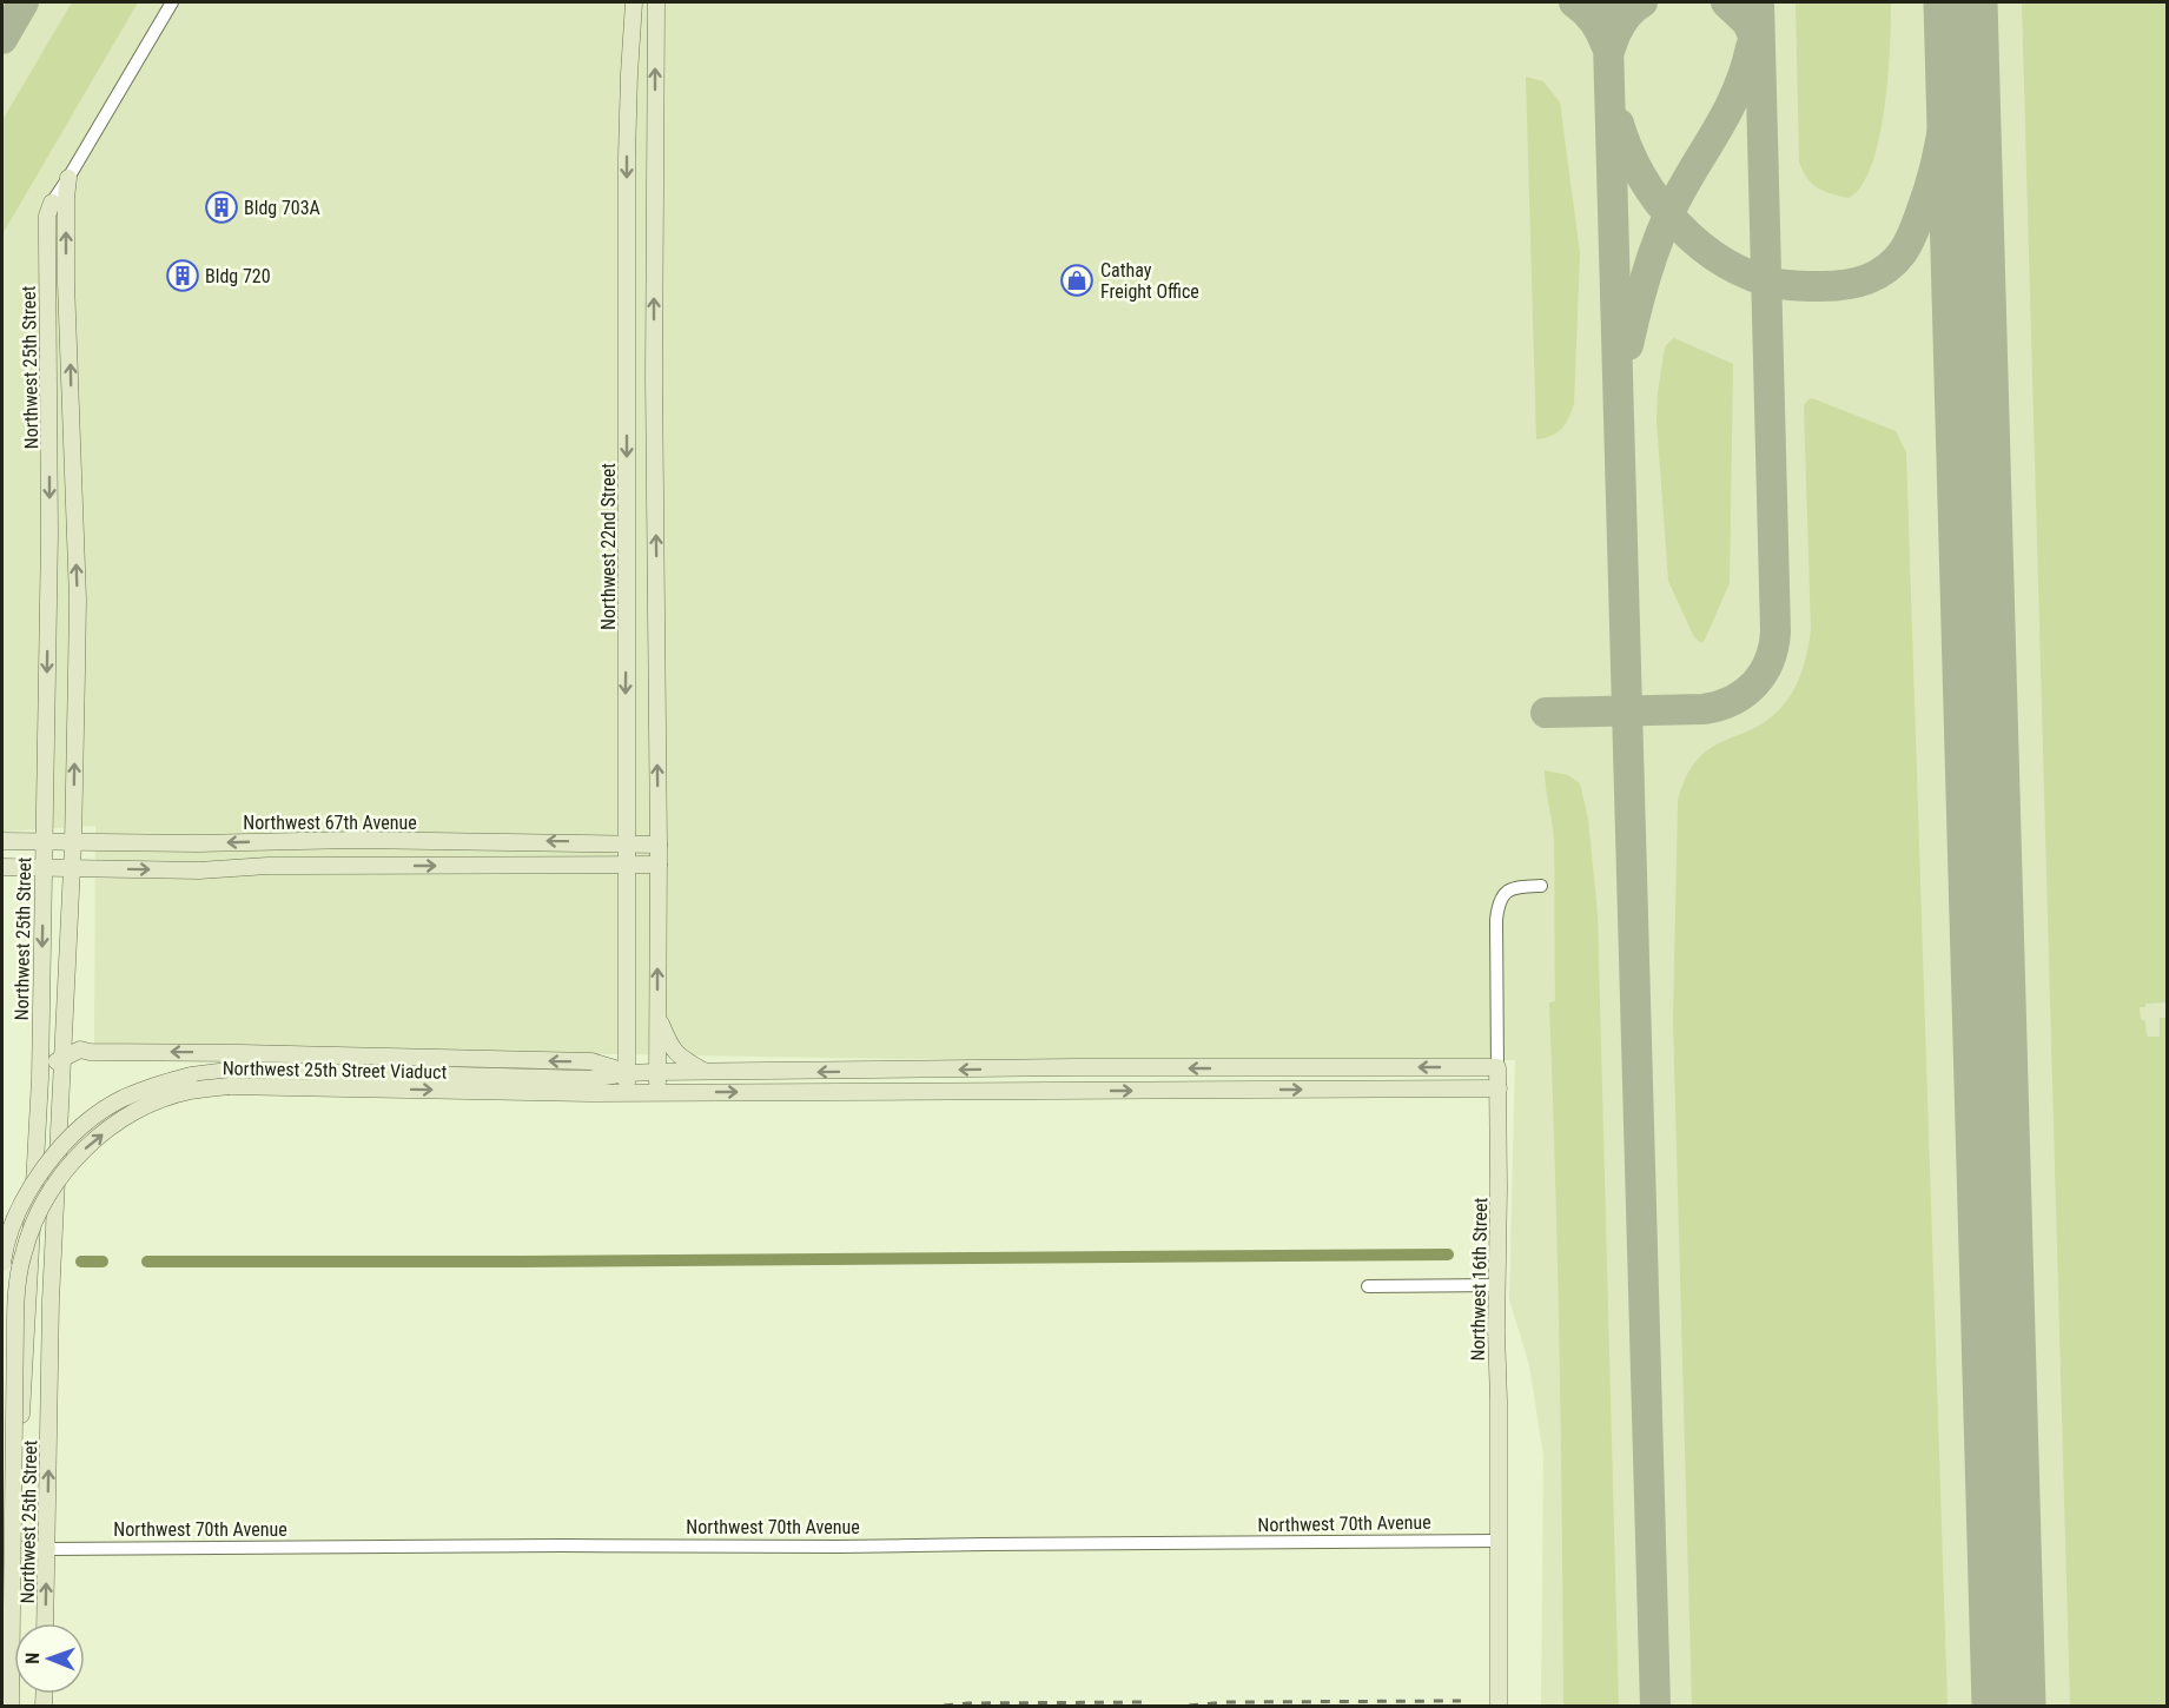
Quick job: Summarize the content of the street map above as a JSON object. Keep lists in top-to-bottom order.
{
  "streets": {
    "street": [
      "Northwest 25th Street",
      "Northwest 22nd Street",
      "Northwest 67th Avenue",
      "Northwest 25th Street Viaduct",
      "Northwest 16th Street",
      "Northwest 70th Avenue"
    ]
  },
  "crossings": [
    ["Northwest 25th Street", "Northwest 67th Avenue"],
    ["Northwest 25th Street", "Northwest 25th Street Viaduct"],
    ["Northwest 25th Street", "Northwest 70th Avenue"],
    ["Northwest 22nd Street", "Northwest 67th Avenue"],
    ["Northwest 22nd Street", "Northwest 25th Street Viaduct"],
    ["Northwest 16th Street", "Northwest 70th Avenue"]
  ],
  "places": {
    "building": ["Bldg 703A", "Bldg 720"],
    "shop": ["Cathay Freight Office"]
  },
  "north": "left"
}
